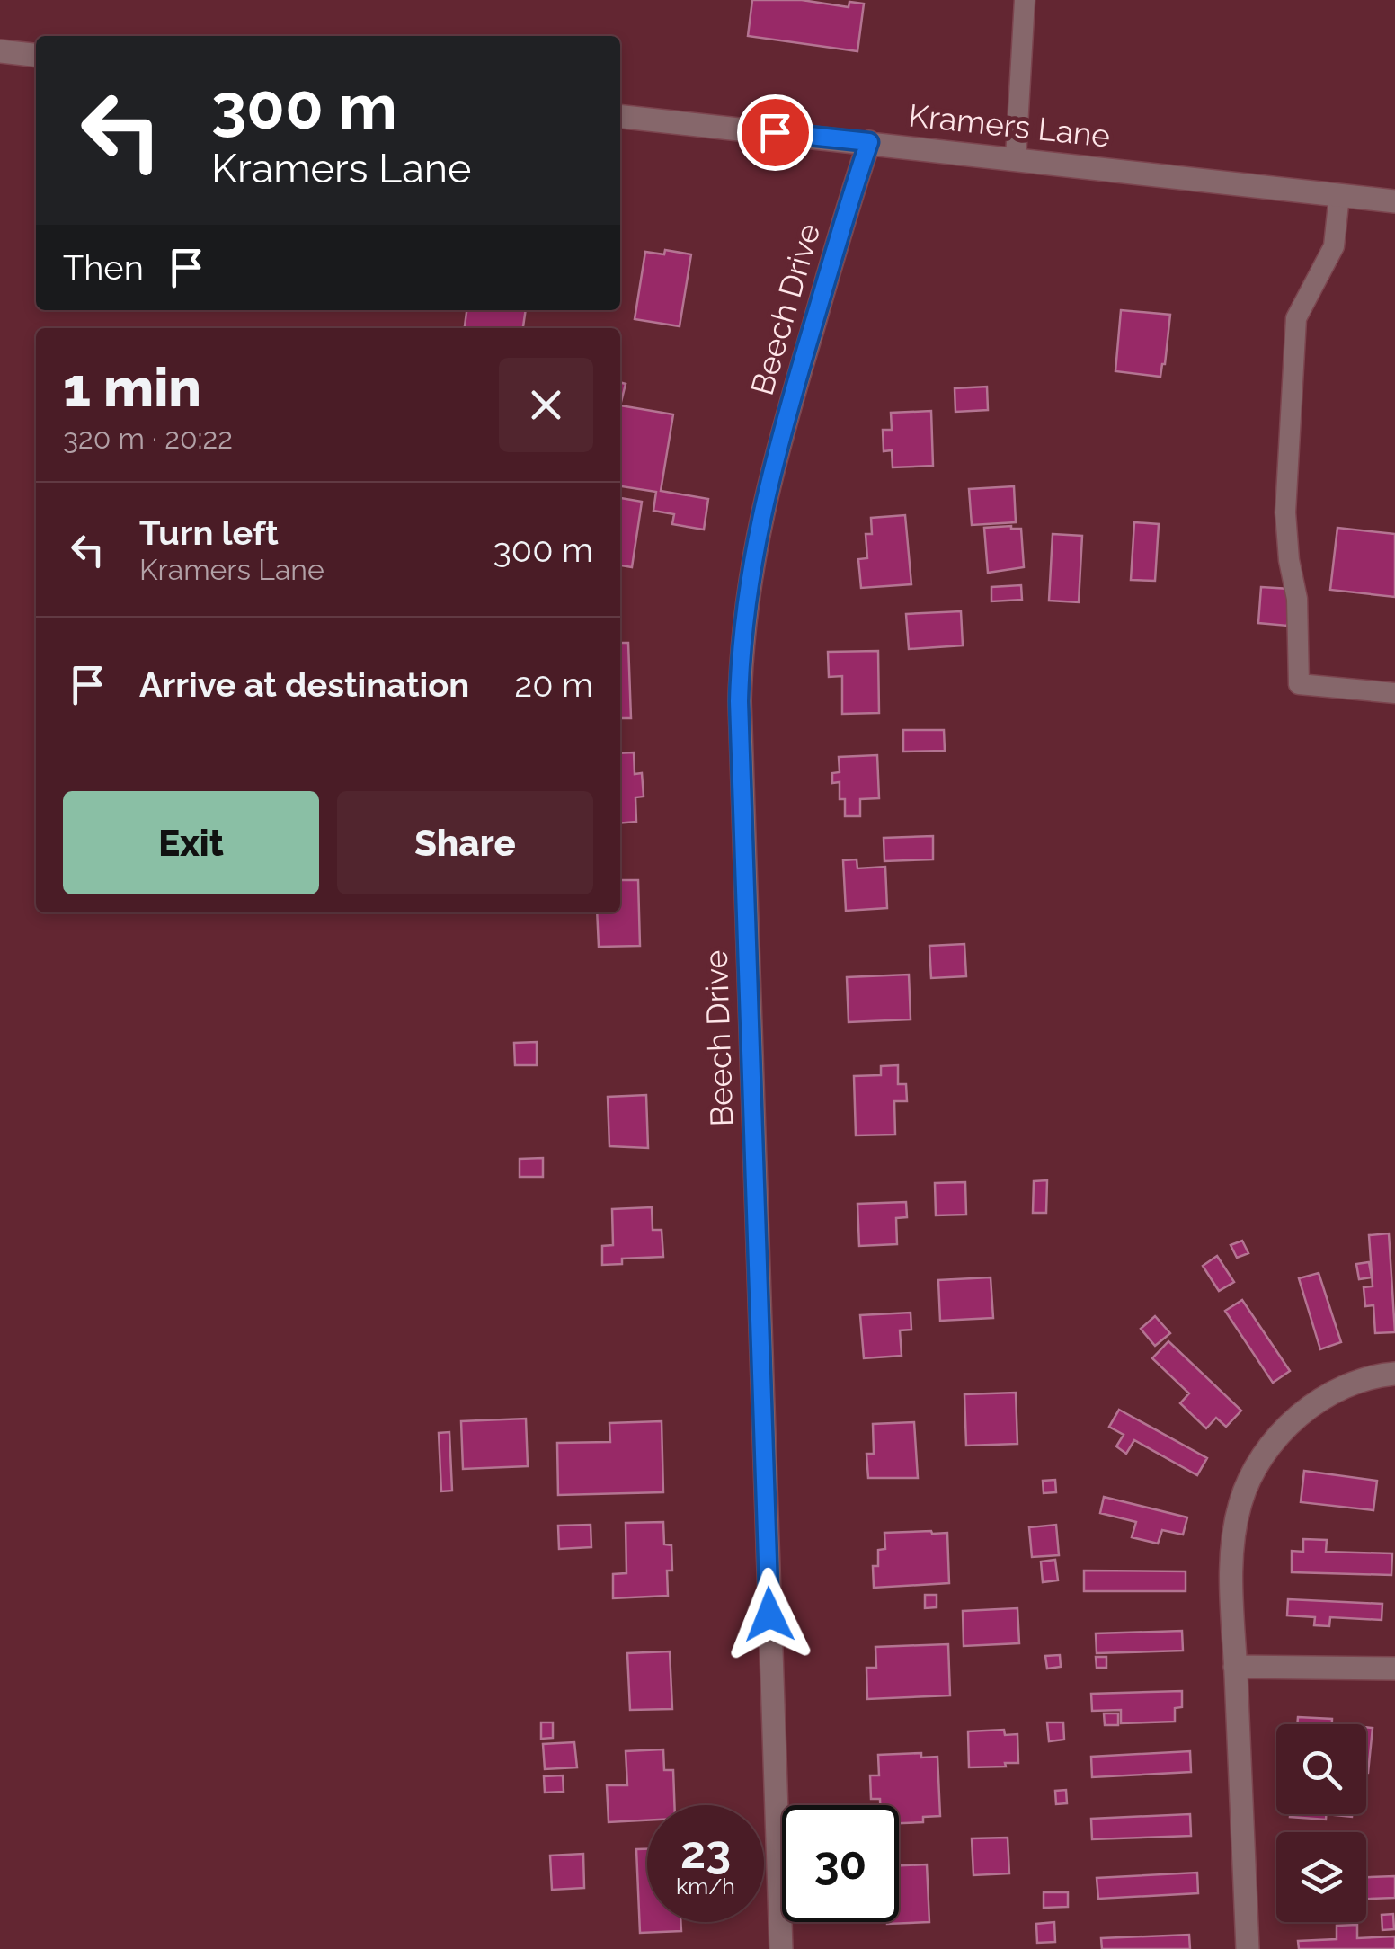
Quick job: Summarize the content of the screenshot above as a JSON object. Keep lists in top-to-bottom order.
{
  "streets": {
    "street": ["Kramers Lane", "Beech Drive"]
  },
  "crossings": [
    ["Kramers Lane", "Beech Drive"]
  ],
  "page": {
    "turn": ["300 m", "Kramers Lane"],
    "then": "Then",
    "heading": ["1 min", "320 m · 20:22"],
    "list": [
      {
        "name": "Turn left",
        "note": "Kramers Lane",
        "value": "300 m"
      },
      {
        "name": "Arrive at destination",
        "value": "20 m"
      }
    ],
    "buttons": ["Exit", "Share"],
    "speed": "23 km/h",
    "limit": "30"
  }
}
